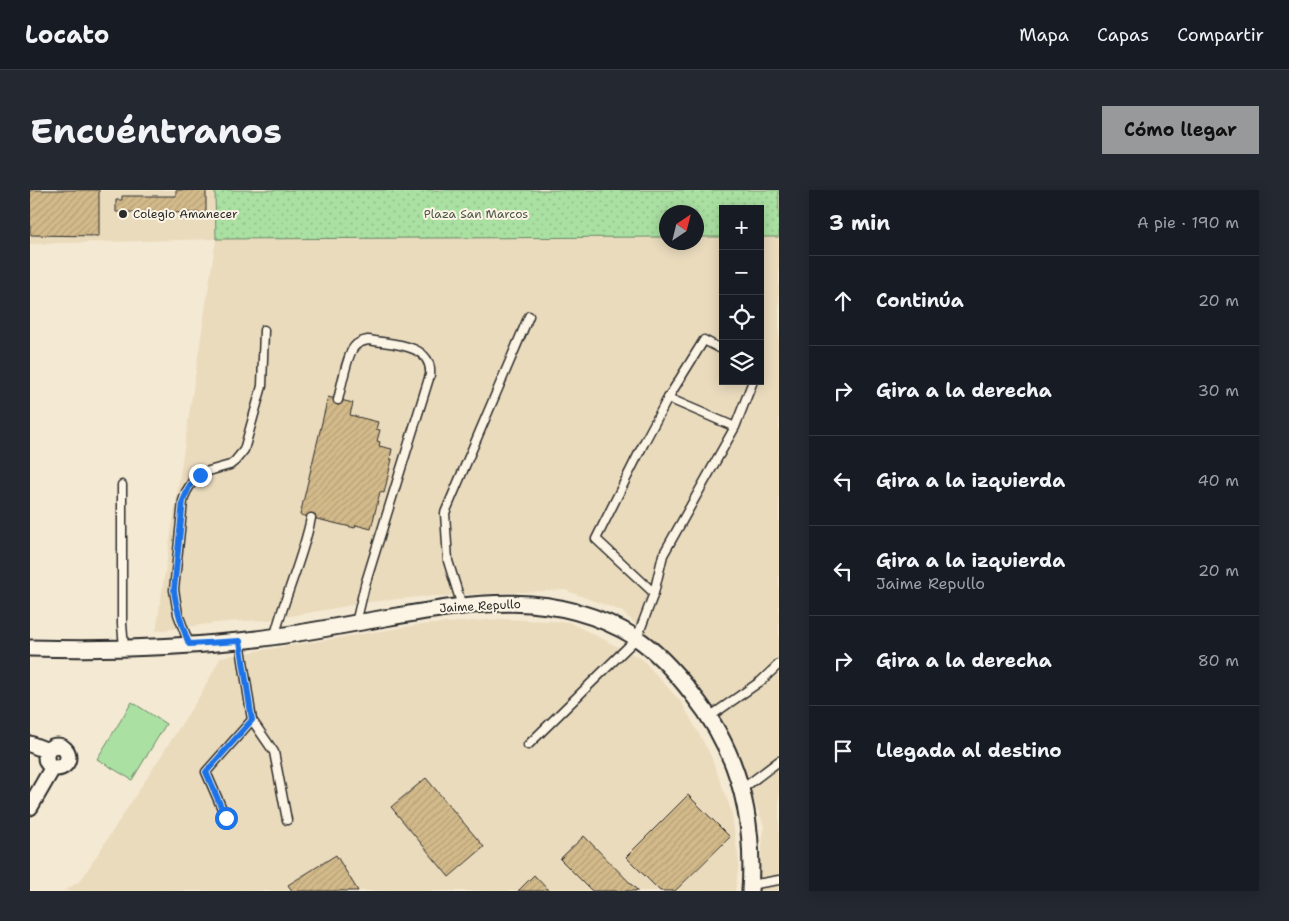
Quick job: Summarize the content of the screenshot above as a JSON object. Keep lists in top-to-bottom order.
{
  "streets": {
    "street": ["Jaime Repullo"]
  },
  "parks": ["Plaza San Marcos"],
  "places": ["Colegio Amanecer"],
  "north": "top right",
  "page": {
    "header": "Locato",
    "nav": ["Mapa", "Capas", "Compartir"],
    "buttons": "Cómo llegar",
    "title": "Encuéntranos",
    "heading": ["3 min", "A pie · 190 m"],
    "map_buttons": ["+", "−"],
    "list": [
      ["Continúa", "20 m"],
      ["Gira a la derecha", "30 m"],
      ["Gira a la izquierda", "40 m"],
      ["Gira a la izquierda", "Jaime Repullo", "20 m"],
      ["Gira a la derecha", "80 m"],
      "Llegada al destino"
    ]
  }
}
